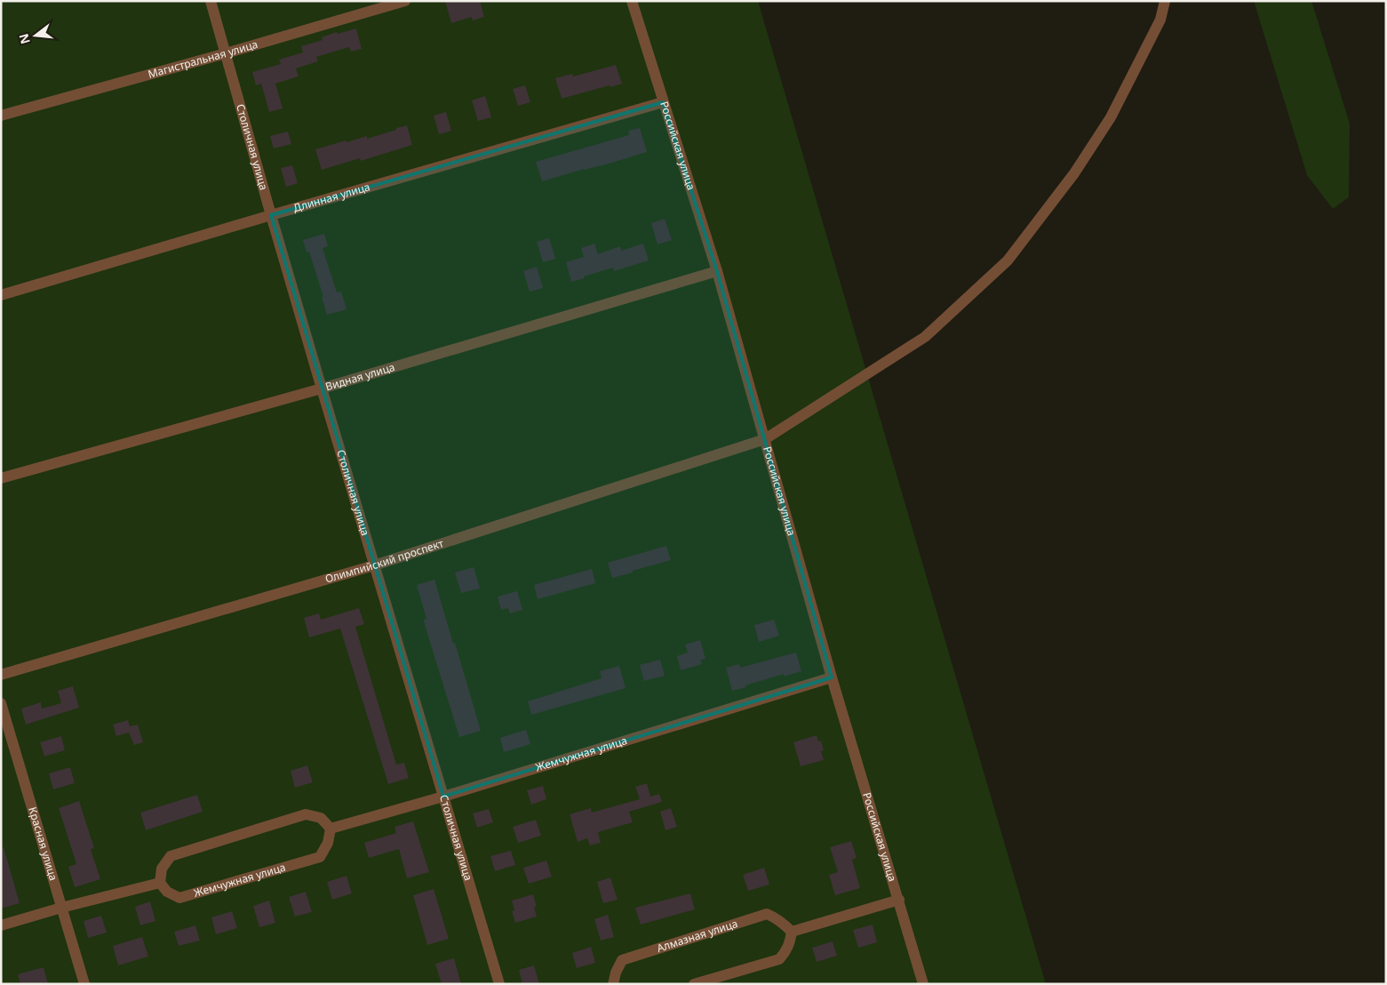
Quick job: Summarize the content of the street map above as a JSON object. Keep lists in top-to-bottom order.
{
  "streets": {
    "street": [
      "Магистральная улица",
      "Российская улица",
      "Столичная улица",
      "Длинная улица",
      "Видная улица",
      "Олимпийский проспект",
      "Жемчужная улица",
      "Красная улица",
      "Алмазная улица"
    ]
  },
  "crossings": [
    ["Магистральная улица", "Столичная улица"],
    ["Российская улица", "Длинная улица"],
    ["Российская улица", "Видная улица"],
    ["Российская улица", "Олимпийский проспект"],
    ["Российская улица", "Жемчужная улица"],
    ["Столичная улица", "Длинная улица"],
    ["Столичная улица", "Видная улица"],
    ["Столичная улица", "Олимпийский проспект"],
    ["Столичная улица", "Жемчужная улица"]
  ],
  "north": "left"
}
